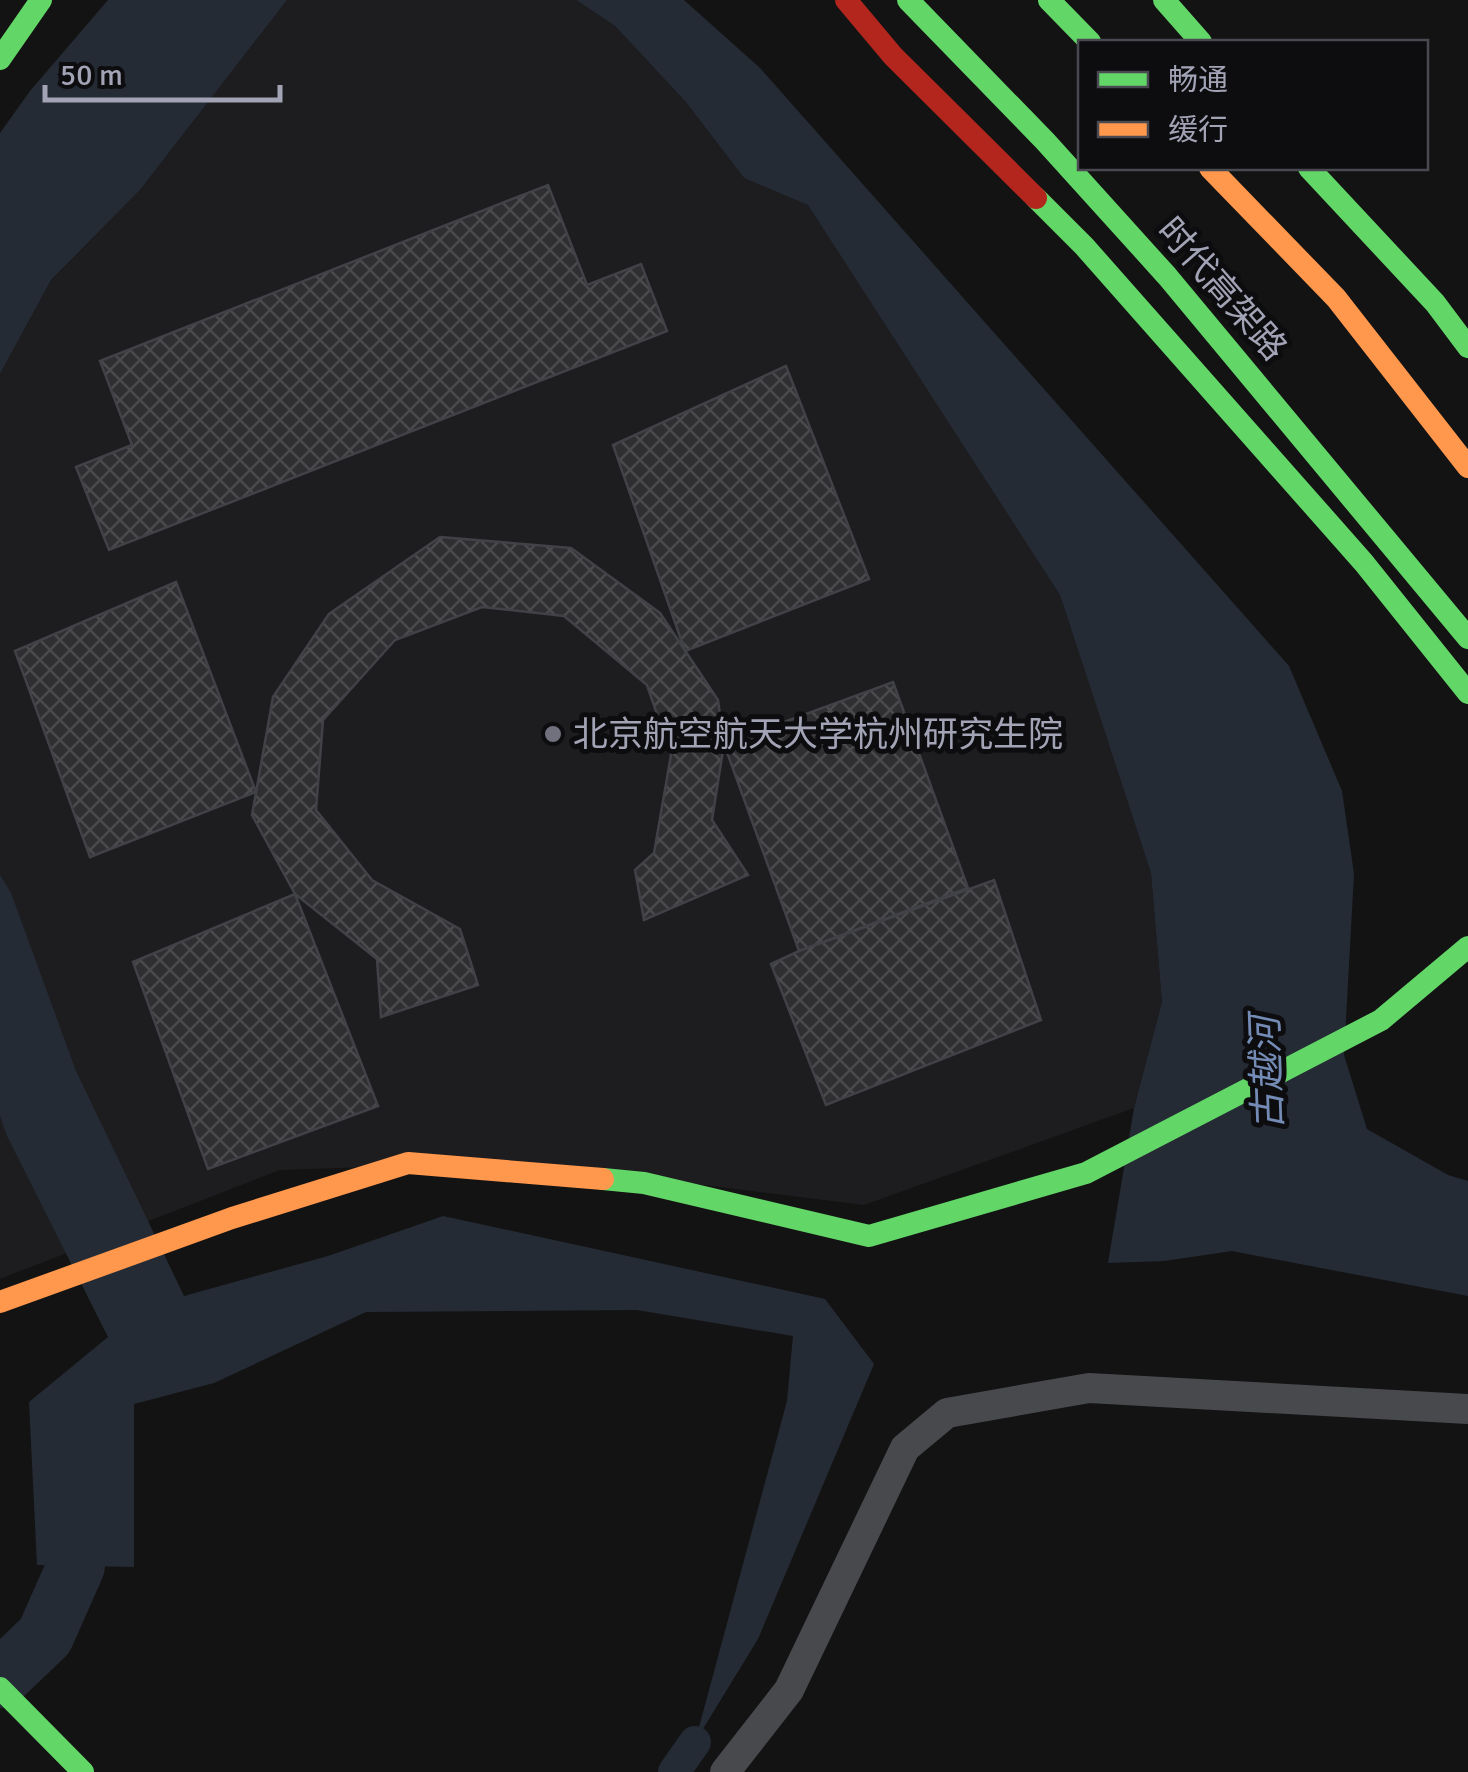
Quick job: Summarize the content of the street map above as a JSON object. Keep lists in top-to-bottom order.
{
  "streets": {
    "main road": ["时代高架路"]
  },
  "water": ["古越河"],
  "places": ["北京航空航天大学杭州研究生院"],
  "legend": ["畅通", "缓行"],
  "scale_bar": "50 m"
}
